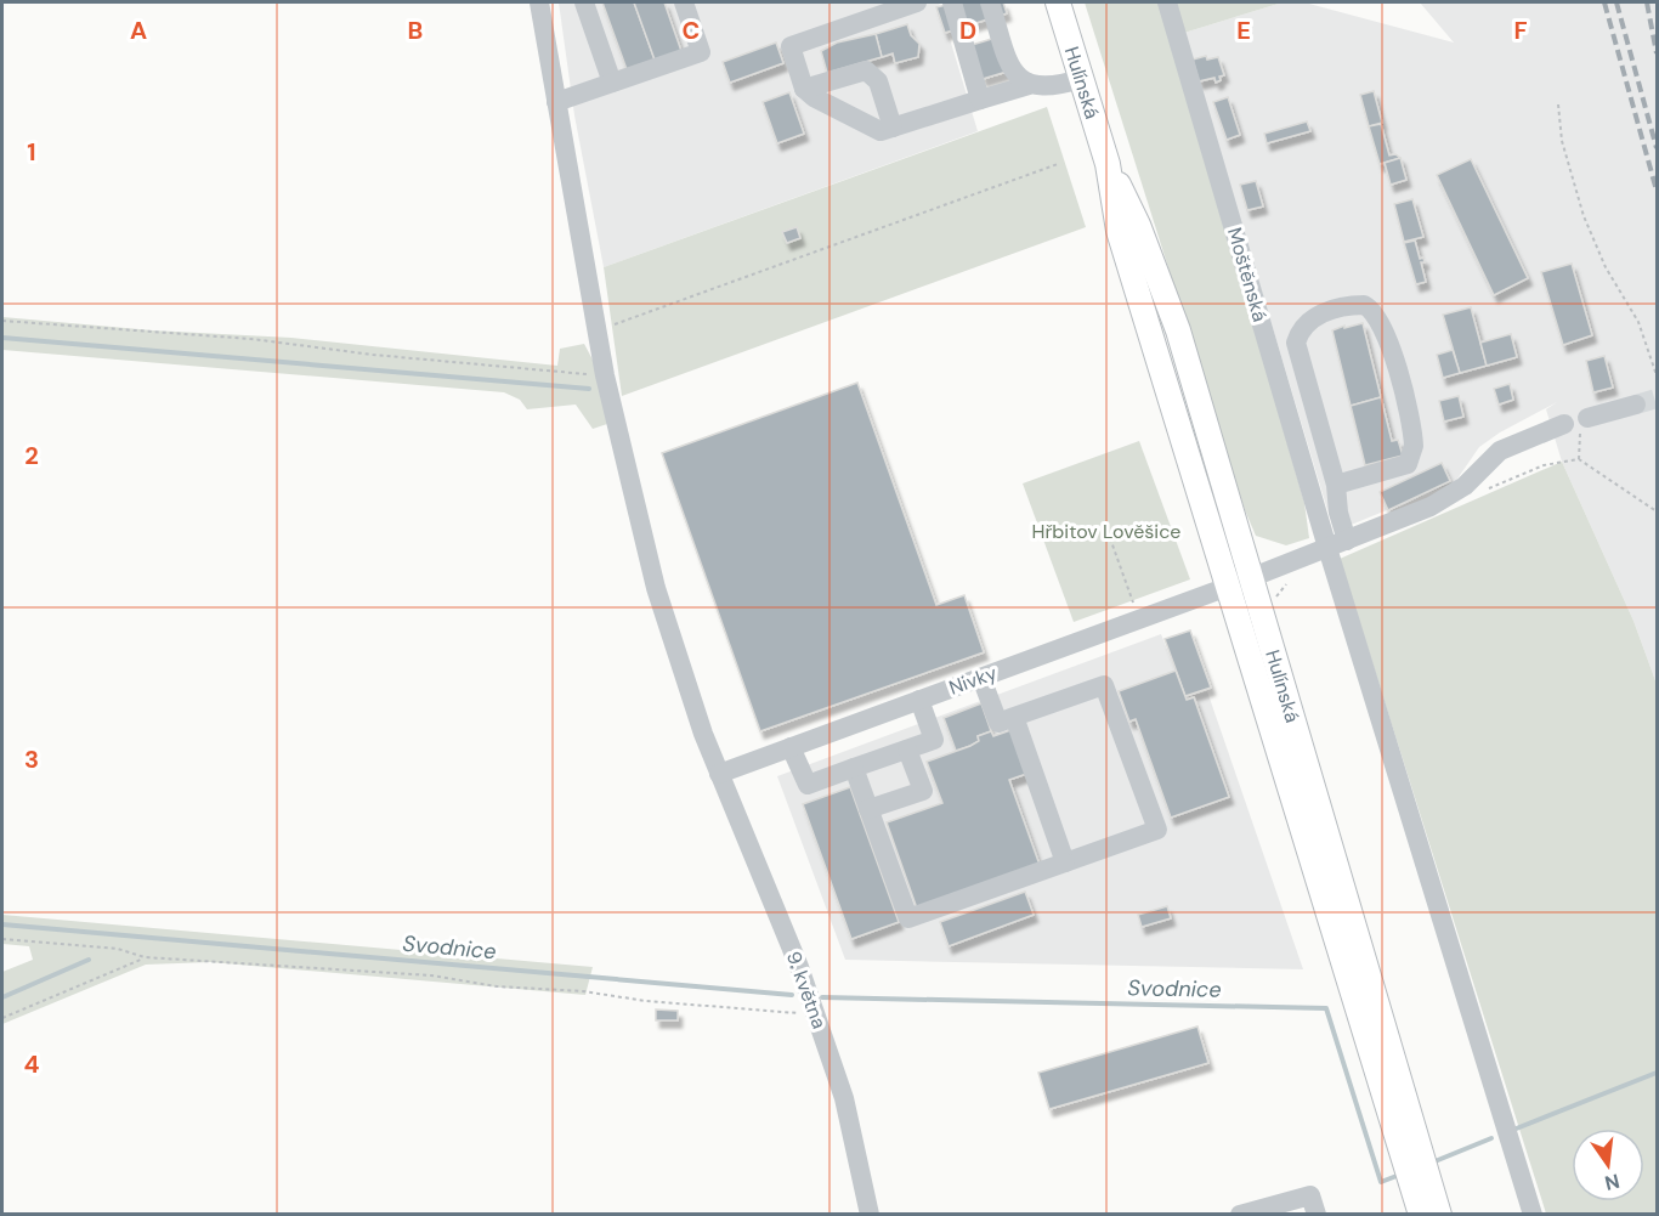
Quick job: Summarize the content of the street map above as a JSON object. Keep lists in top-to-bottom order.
{
  "streets": {
    "main road": ["Hulínská"],
    "street": ["Moštěnská", "Nivky", "9. května"]
  },
  "crossings": [
    ["Hulínská", "Nivky"],
    ["Moštěnská", "Nivky"],
    ["Nivky", "9. května"]
  ],
  "water": ["Svodnice"],
  "parks": ["Hřbitov Lověšice"],
  "north": "bottom",
  "grid": {
    "columns": [
      "A",
      "B",
      "C",
      "D",
      "E",
      "F"
    ],
    "rows": [
      "1",
      "2",
      "3",
      "4"
    ]
  }
}
